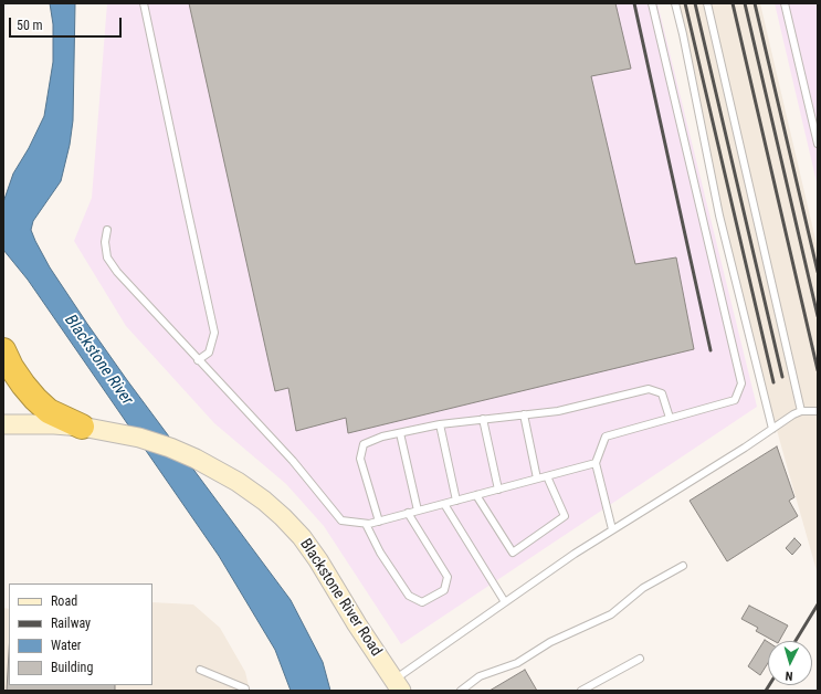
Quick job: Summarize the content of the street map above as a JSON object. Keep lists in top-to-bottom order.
{
  "streets": {
    "main road": ["Blackstone River Road"]
  },
  "water": ["Blackstone River"],
  "legend": [
    "Road",
    "Railway",
    "Water",
    "Building"
  ],
  "scale_bar": "50 m",
  "north": "bottom"
}
